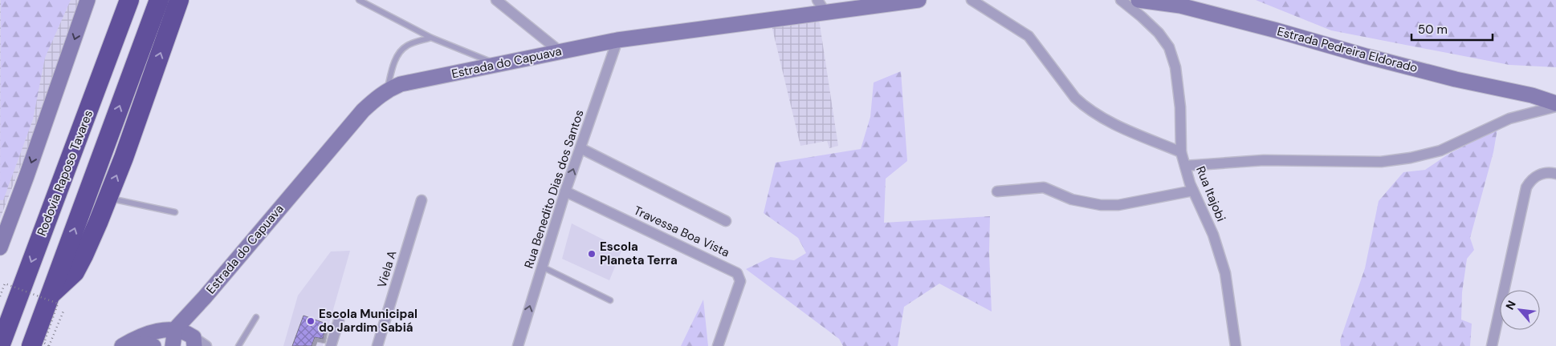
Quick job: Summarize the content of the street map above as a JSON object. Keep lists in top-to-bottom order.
{
  "streets": {
    "highway": ["Rodovia Raposo Tavares"],
    "street": [
      "Estrada Pedreira Eldorado",
      "Estrada do Capuava",
      "Rua Benedito Dias dos Santos",
      "Rua Itajobi",
      "Travessa Boa Vista",
      "Viela A"
    ]
  },
  "crossings": [
    ["Estrada do Capuava", "Rua Benedito Dias dos Santos"],
    ["Rua Benedito Dias dos Santos", "Travessa Boa Vista"]
  ],
  "one_way": ["Rua Benedito Dias dos Santos"],
  "places": ["Escola Planeta Terra", "Escola Municipal do Jardim Sabiá"],
  "scale_bar": "50 m",
  "north": "top left"
}
